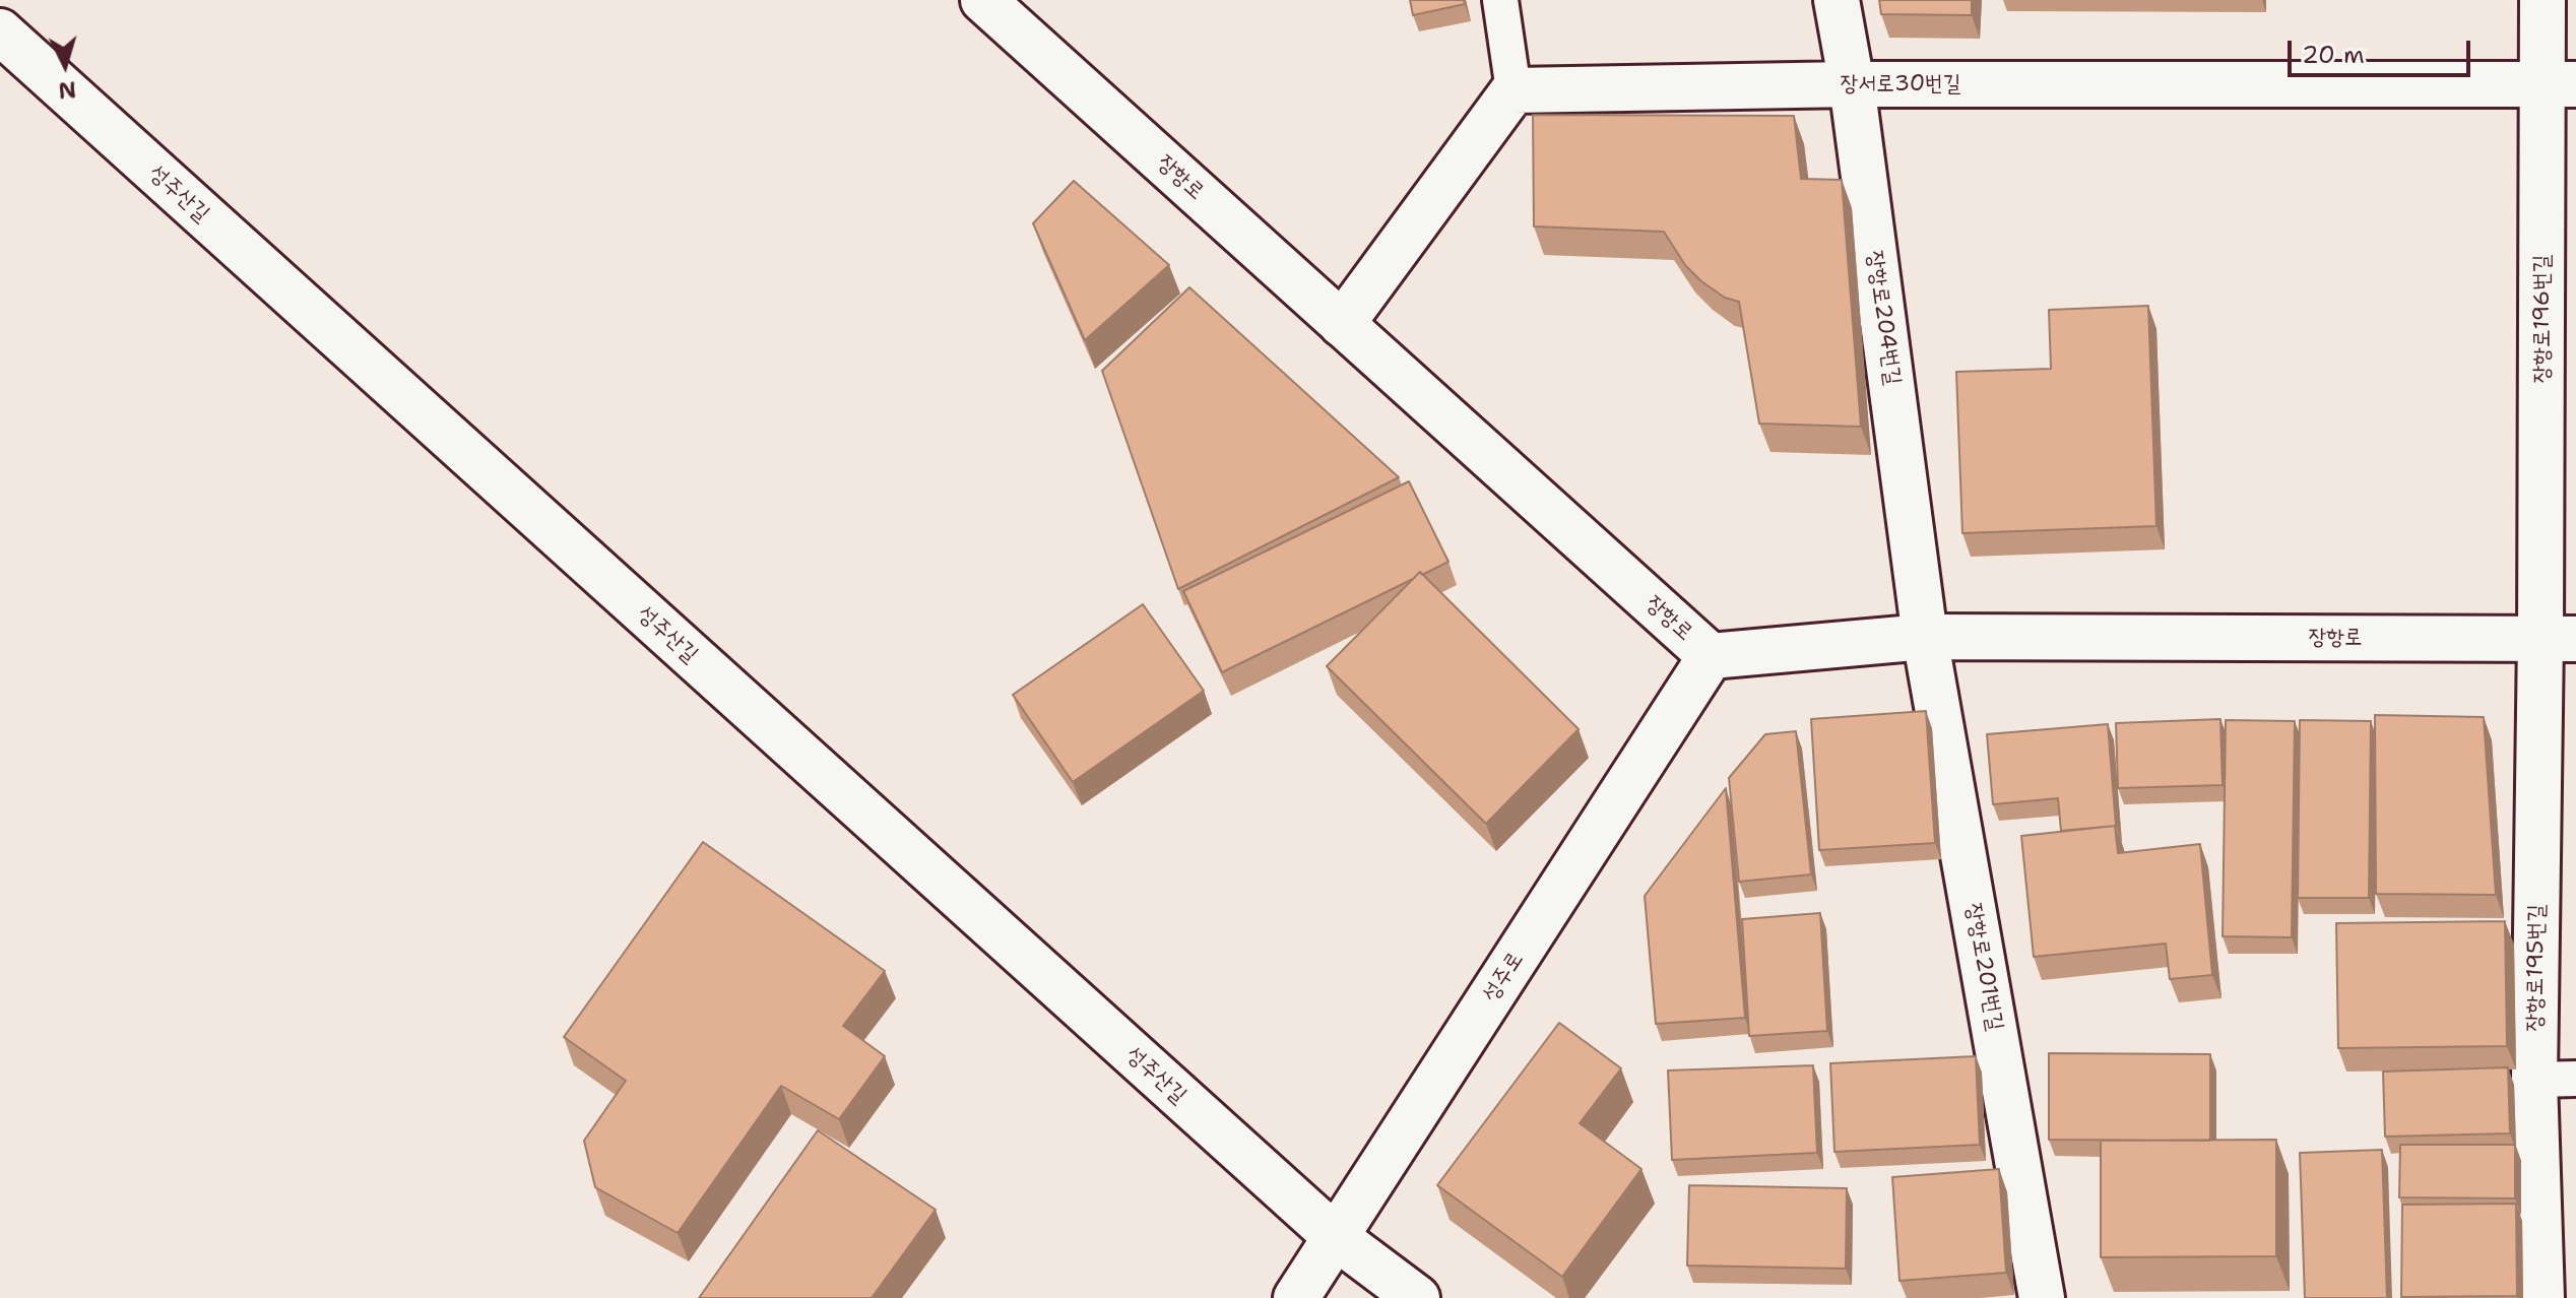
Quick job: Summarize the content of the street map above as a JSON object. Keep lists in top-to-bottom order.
{
  "streets": {
    "street": [
      "장서로30번길",
      "장항로",
      "성주산길",
      "장항로204번길",
      "장항로196번길",
      "장항로201번길",
      "장항로195번길",
      "성주로"
    ]
  },
  "crossings": [
    ["장서로30번길", "장항로204번길"],
    ["장서로30번길", "장항로196번길"],
    ["장항로", "장항로204번길"],
    ["장항로", "장항로196번길"],
    ["장항로", "장항로201번길"],
    ["장항로", "장항로195번길"],
    ["장항로", "성주로"],
    ["성주산길", "성주로"],
    ["장항로204번길", "장항로201번길"],
    ["장항로196번길", "장항로195번길"]
  ],
  "scale_bar": "20 m",
  "north": "bottom"
}
